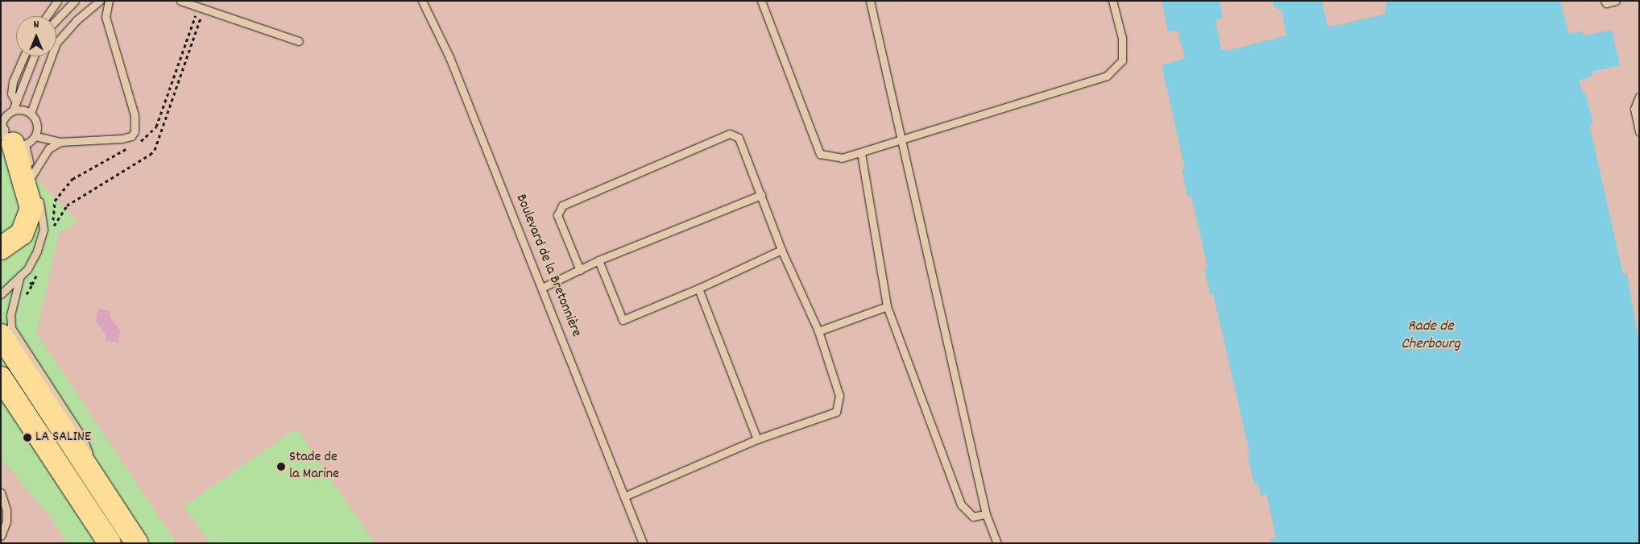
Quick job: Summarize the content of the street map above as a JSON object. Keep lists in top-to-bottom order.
{
  "streets": {
    "lane": ["Boulevard de la Bretonnière"]
  },
  "water": ["Rade de Cherbourg"],
  "places": ["LA SALINE", "Stade de la Marine"],
  "north": "top"
}
